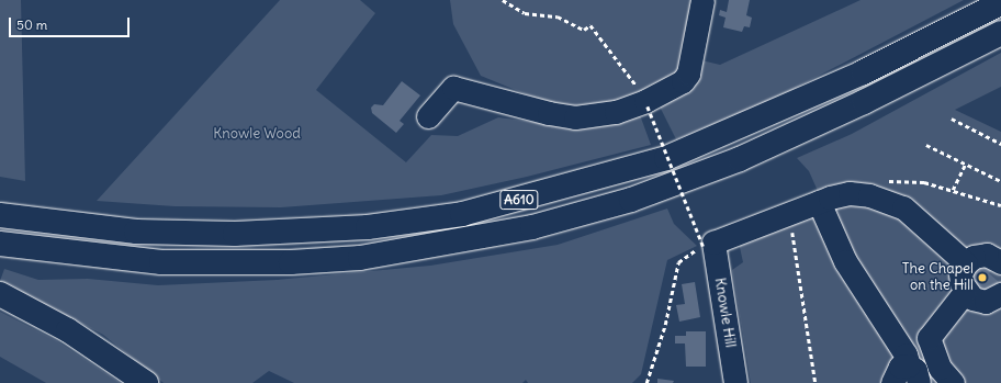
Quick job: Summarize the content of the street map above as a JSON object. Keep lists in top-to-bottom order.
{
  "streets": {
    "highway": ["A610"],
    "street": ["Knowle Hill"]
  },
  "parks": ["Knowle Wood"],
  "places": ["The Chapel on the Hill"],
  "scale_bar": "50 m"
}
